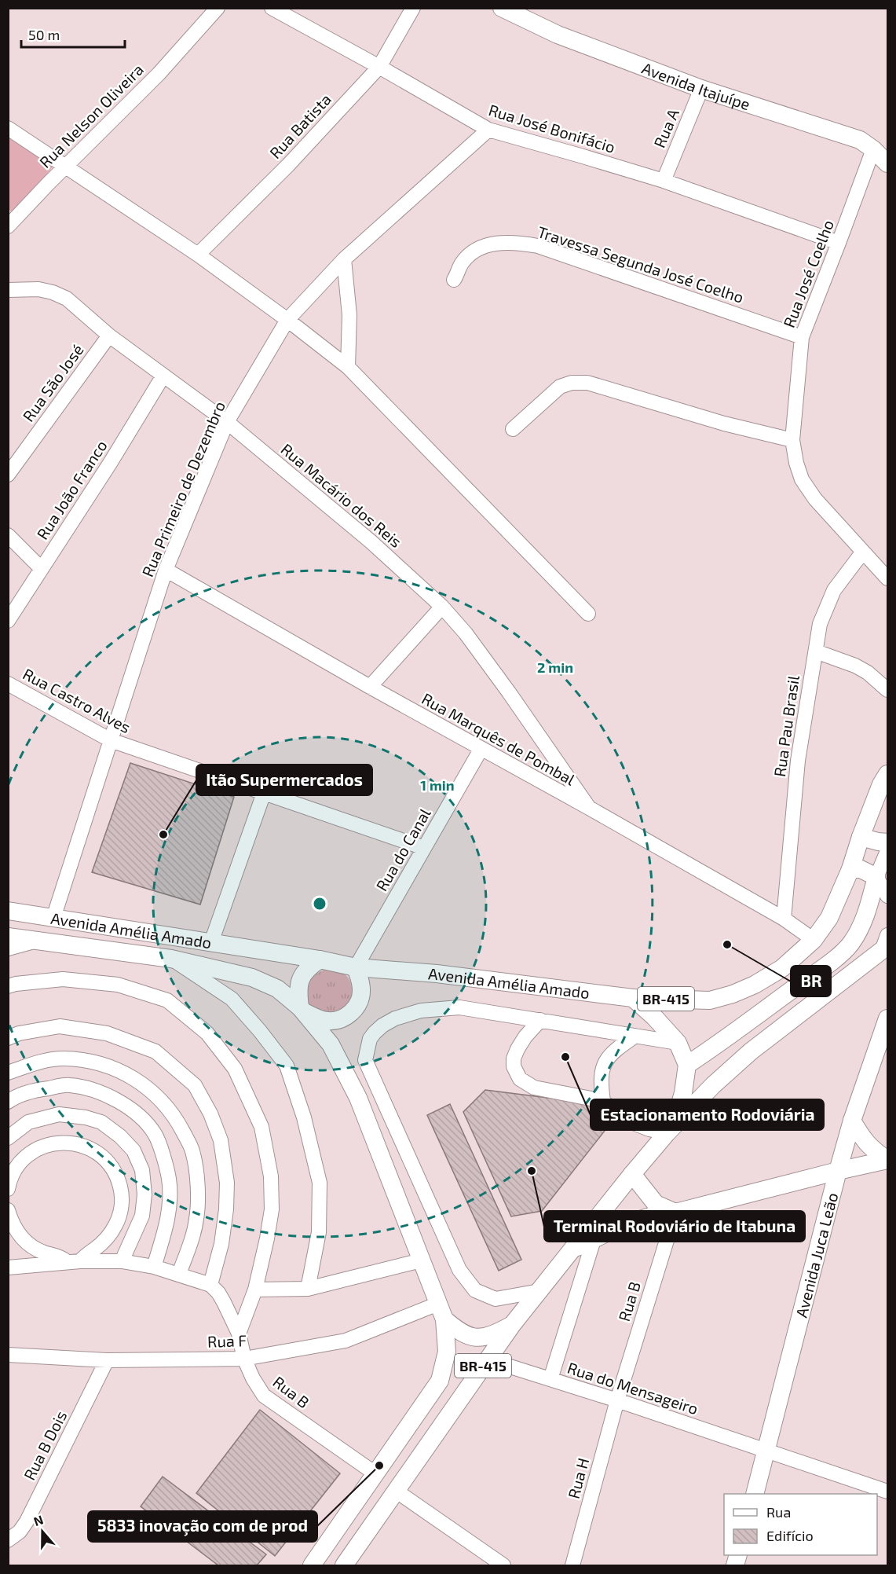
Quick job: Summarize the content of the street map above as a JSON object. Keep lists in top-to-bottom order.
{
  "streets": {
    "main road": [
      "Avenida Itajuípe",
      "Avenida Amélia Amado",
      "BR-415",
      "Avenida Juca Leão"
    ],
    "street": [
      "Rua Nelson Oliveira",
      "Rua Batista",
      "Rua José Bonifácio",
      "Rua A",
      "Travessa Segunda José Coelho",
      "Rua José Coelho",
      "Rua São José",
      "Rua Primeiro de Dezembro",
      "Rua João Franco",
      "Rua Macário dos Reis",
      "Rua Castro Alves",
      "Rua Pau Brasil",
      "Rua Marquês de Pombal",
      "Rua do Canal",
      "Rua B",
      "Rua F",
      "Rua do Mensageiro",
      "Rua B Dois",
      "Rua H"
    ]
  },
  "crossings": [
    ["Avenida Itajuípe", "Rua A"],
    ["Avenida Itajuípe", "Rua José Coelho"],
    ["Rua Batista", "Rua José Bonifácio"],
    ["Rua José Bonifácio", "Rua A"],
    ["Rua José Bonifácio", "Rua José Coelho"],
    ["Rua José Bonifácio", "Rua Primeiro de Dezembro"],
    ["Travessa Segunda José Coelho", "Rua José Coelho"],
    ["Rua José Coelho", "Rua Pau Brasil"],
    ["Rua São José", "Rua Macário dos Reis"],
    ["Rua Primeiro de Dezembro", "Rua Macário dos Reis"],
    ["Rua Primeiro de Dezembro", "Rua Castro Alves"],
    ["Rua Primeiro de Dezembro", "Rua Marquês de Pombal"],
    ["Rua Primeiro de Dezembro", "Avenida Amélia Amado"],
    ["Rua João Franco", "Rua Macário dos Reis"],
    ["Rua Macário dos Reis", "Rua Marquês de Pombal"],
    ["Rua Castro Alves", "Rua do Canal"],
    ["Rua Pau Brasil", "Rua Marquês de Pombal"],
    ["Rua Marquês de Pombal", "Rua do Canal"],
    ["Rua Marquês de Pombal", "Avenida Amélia Amado"],
    ["Rua do Canal", "Avenida Amélia Amado"],
    ["Avenida Amélia Amado", "BR-415"],
    ["Avenida Amélia Amado", "Rua F"],
    ["BR-415", "Rua B"],
    ["BR-415", "Rua F"],
    ["BR-415", "Rua do Mensageiro"],
    ["Avenida Juca Leão", "Rua do Mensageiro"],
    ["Rua B", "Rua F"],
    ["Rua B", "Rua do Mensageiro"],
    ["Rua B", "Rua H"],
    ["Rua F", "Rua B Dois"],
    ["Rua do Mensageiro", "Rua H"]
  ],
  "places": [
    "Itão Supermercados",
    "BR",
    "Estacionamento Rodoviária",
    "Terminal Rodoviário de Itabuna",
    "5833 inovação com de prod"
  ],
  "legend": ["Rua", "Edifício"],
  "scale_bar": "50 m",
  "north": "top",
  "rings": ["2 min", "1 min"]
}
